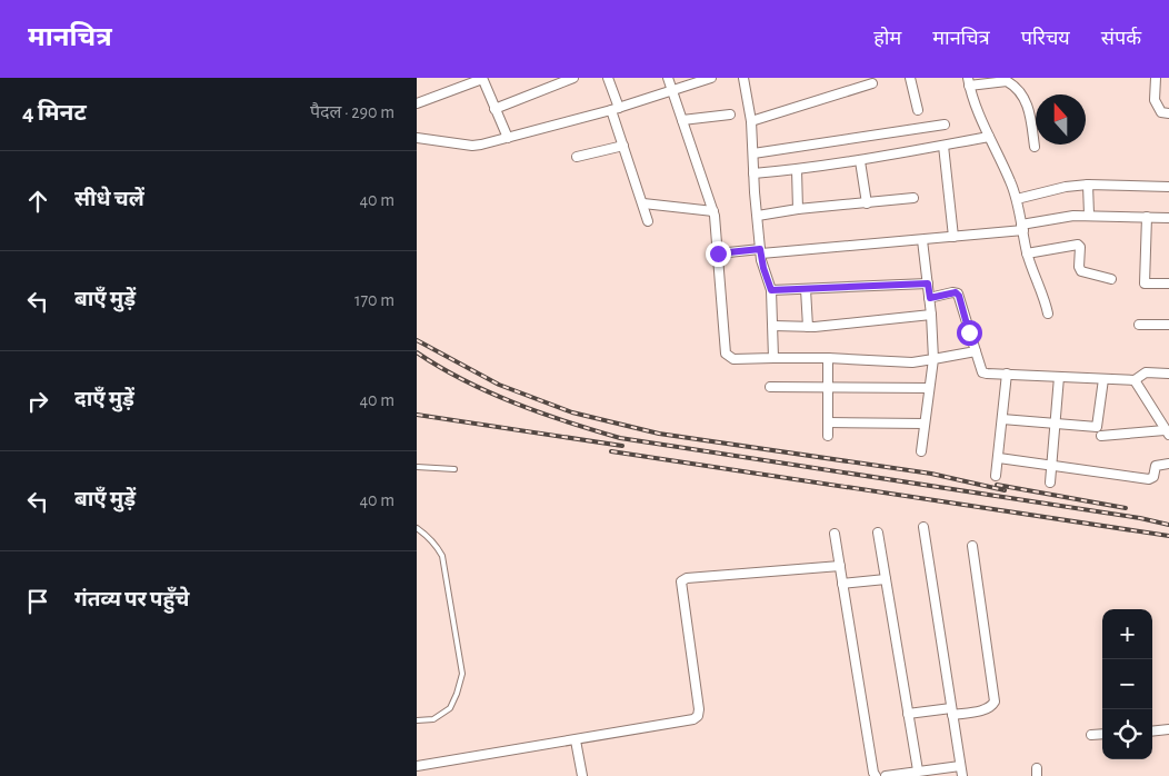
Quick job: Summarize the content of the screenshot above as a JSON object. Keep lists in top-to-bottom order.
{
  "north": "top",
  "page": {
    "header": "मानचित्र",
    "nav": [
      "होम",
      "मानचित्र",
      "परिचय",
      "संपर्क"
    ],
    "heading": ["4 मिनट", "पैदल · 290 m"],
    "list": [
      ["सीधे चलें", "40 m"],
      ["बाएँ मुड़ें", "170 m"],
      ["दाएँ मुड़ें", "40 m"],
      ["बाएँ मुड़ें", "40 m"],
      "गंतव्य पर पहुँचे"
    ],
    "map_buttons": ["+", "−"]
  }
}
